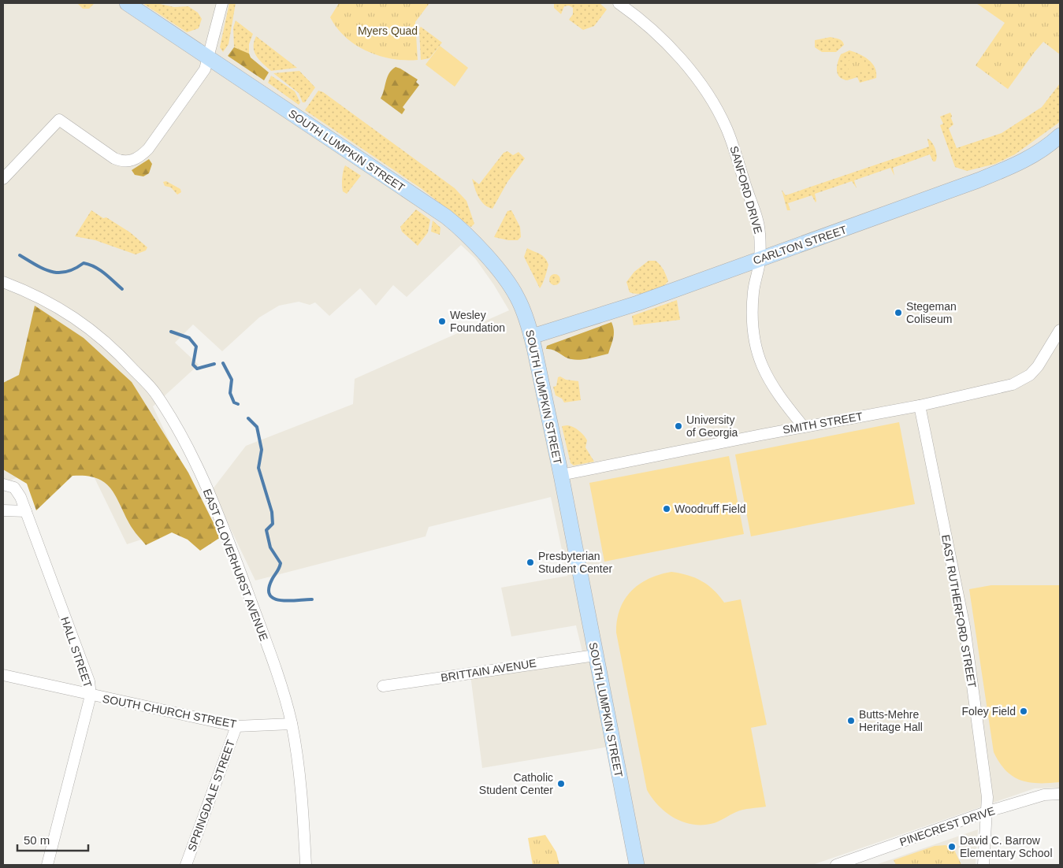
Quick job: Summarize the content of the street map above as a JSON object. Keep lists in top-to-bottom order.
{
  "streets": {
    "main road": ["SOUTH LUMPKIN STREET", "CARLTON STREET"],
    "street": [
      "SANFORD DRIVE",
      "SMITH STREET",
      "EAST CLOVERHURST AVENUE",
      "EAST RUTHERFORD STREET",
      "HALL STREET",
      "BRITTAIN AVENUE",
      "SOUTH CHURCH STREET",
      "SPRINGDALE STREET",
      "PINECREST DRIVE"
    ]
  },
  "crossings": [
    ["SOUTH LUMPKIN STREET", "CARLTON STREET"],
    ["SOUTH LUMPKIN STREET", "SMITH STREET"],
    ["SOUTH LUMPKIN STREET", "BRITTAIN AVENUE"],
    ["SANFORD DRIVE", "CARLTON STREET"],
    ["SANFORD DRIVE", "SMITH STREET"],
    ["SMITH STREET", "EAST RUTHERFORD STREET"],
    ["EAST CLOVERHURST AVENUE", "SOUTH CHURCH STREET"],
    ["EAST RUTHERFORD STREET", "PINECREST DRIVE"],
    ["HALL STREET", "SOUTH CHURCH STREET"],
    ["SOUTH CHURCH STREET", "SPRINGDALE STREET"]
  ],
  "parks": ["Myers Quad"],
  "places": [
    "Stegeman Coliseum",
    "Wesley Foundation",
    "University of Georgia",
    "Woodruff Field",
    "Presbyterian Student Center",
    "Foley Field",
    "Butts-Mehre Heritage Hall",
    "Catholic Student Center",
    "David C. Barrow Elementary School"
  ],
  "scale_bar": "50 m"
}
